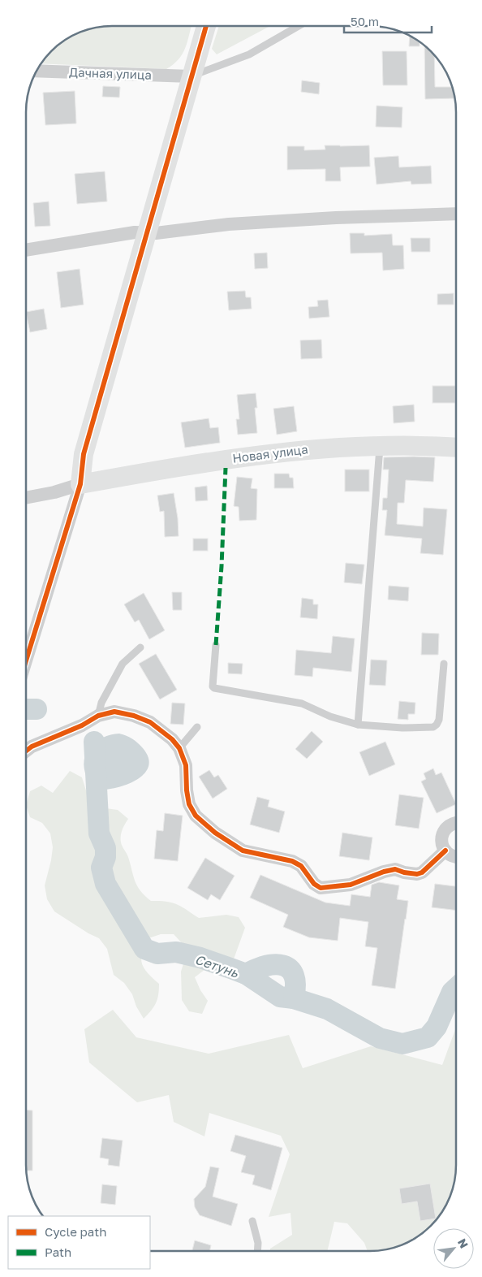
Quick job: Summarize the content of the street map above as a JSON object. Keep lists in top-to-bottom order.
{
  "streets": {
    "street": ["Дачная улица", "Новая улица"]
  },
  "water": ["Сетунь"],
  "legend": ["Cycle path", "Path"],
  "scale_bar": "50 m",
  "north": "top right"
}
